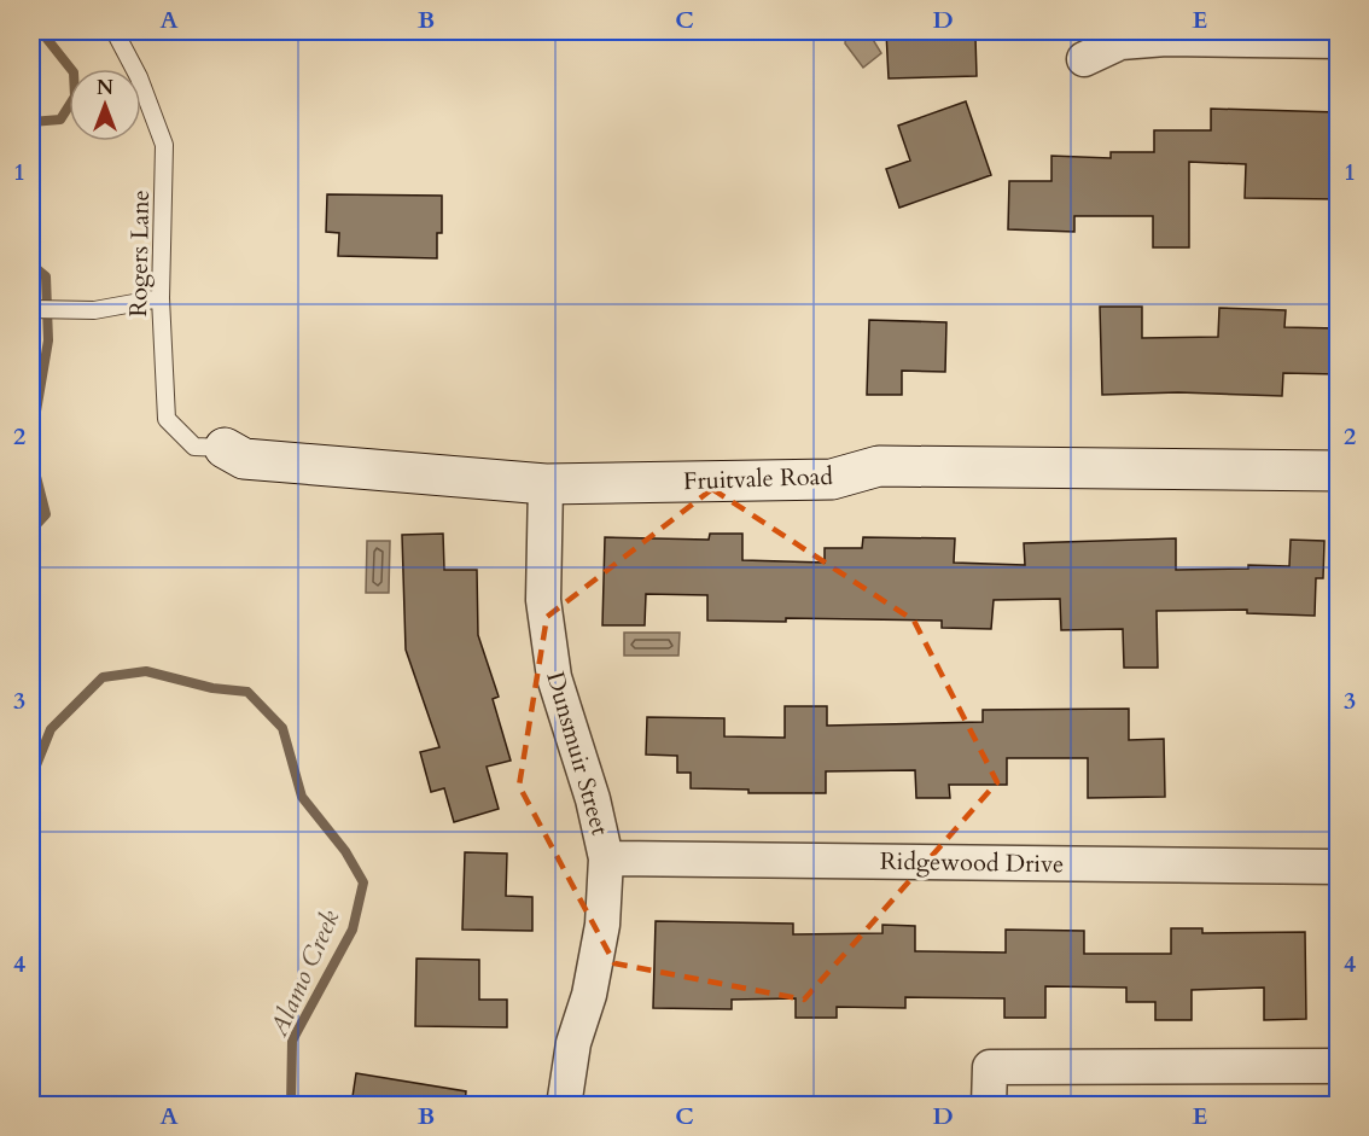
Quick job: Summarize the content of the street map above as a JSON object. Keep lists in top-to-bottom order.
{
  "streets": {
    "street": ["Fruitvale Road", "Dunsmuir Street", "Ridgewood Drive"],
    "lane": ["Rogers Lane"]
  },
  "crossings": [
    ["Rogers Lane", "Fruitvale Road"],
    ["Fruitvale Road", "Dunsmuir Street"],
    ["Dunsmuir Street", "Ridgewood Drive"]
  ],
  "water": ["Alamo Creek"],
  "north": "top",
  "grid": {
    "columns": [
      "A",
      "B",
      "C",
      "D",
      "E"
    ],
    "rows": [
      "1",
      "2",
      "3",
      "4"
    ]
  }
}
